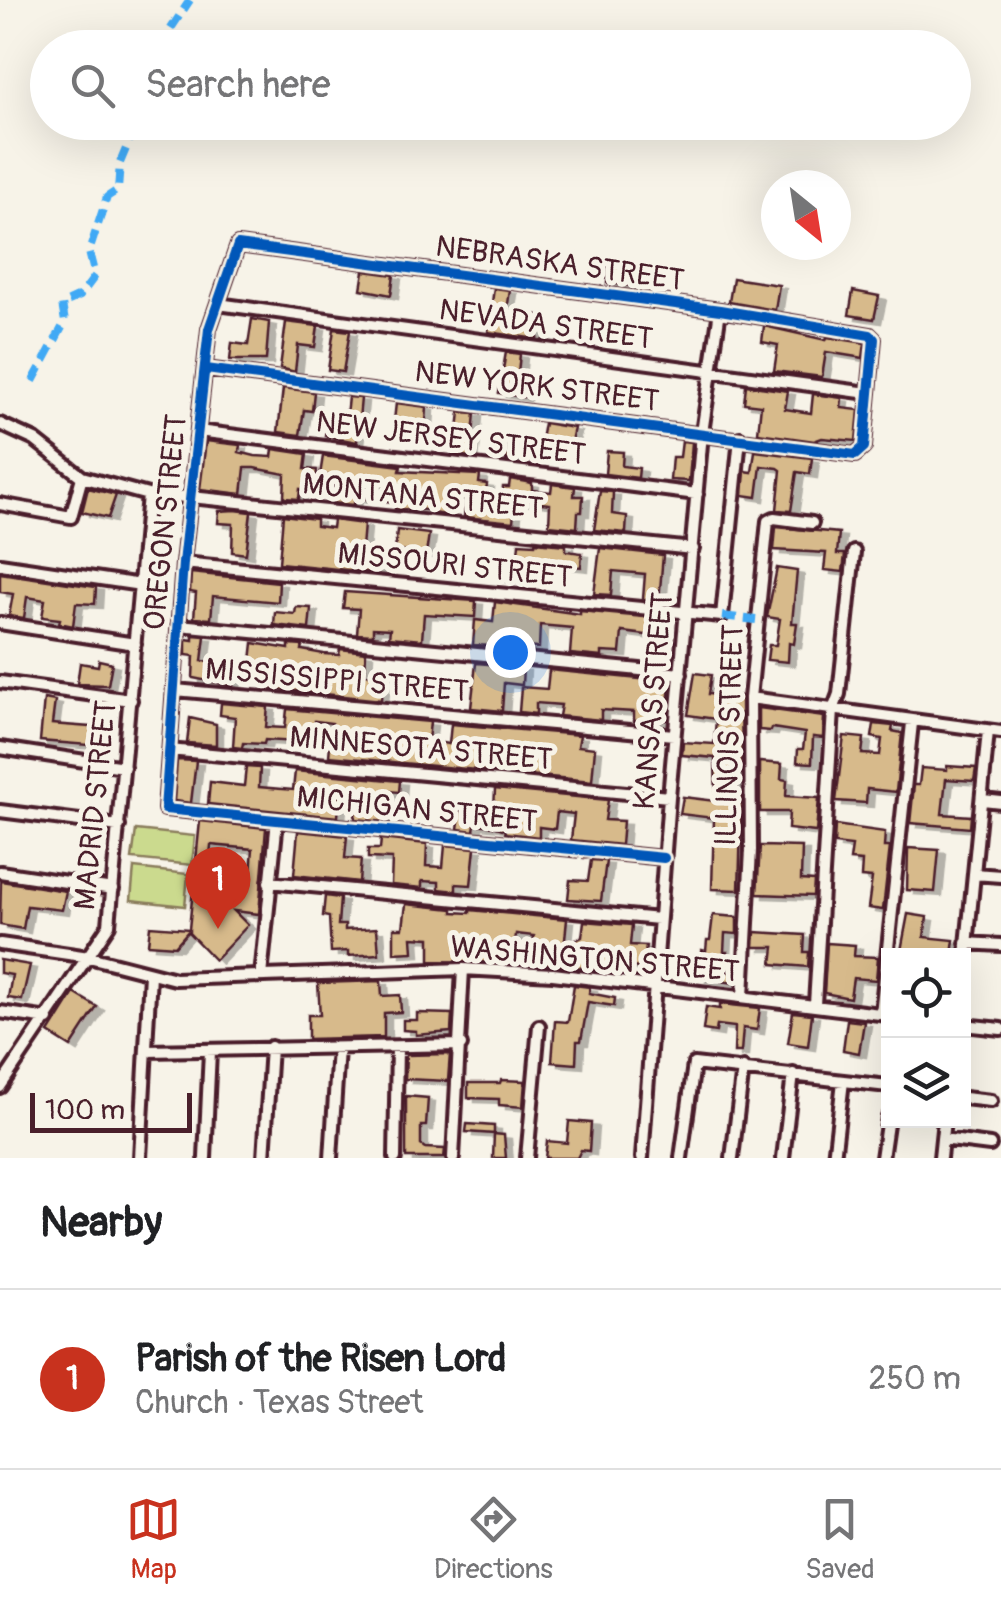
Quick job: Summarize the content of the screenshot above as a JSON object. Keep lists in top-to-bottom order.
{
  "streets": {
    "street": [
      "NEBRASKA STREET",
      "NEVADA STREET",
      "NEW YORK STREET",
      "NEW JERSEY STREET",
      "MONTANA STREET",
      "OREGON STREET",
      "MISSOURI STREET",
      "MISSISSIPPI STREET",
      "KANSAS STREET",
      "ILLINOIS STREET",
      "MINNESOTA STREET",
      "MADRID STREET",
      "MICHIGAN STREET",
      "WASHINGTON STREET"
    ]
  },
  "crossings": [
    ["NEBRASKA STREET", "NEVADA STREET"],
    ["NEBRASKA STREET", "NEW YORK STREET"],
    ["NEBRASKA STREET", "OREGON STREET"],
    ["NEBRASKA STREET", "KANSAS STREET"],
    ["NEVADA STREET", "NEW YORK STREET"],
    ["NEVADA STREET", "OREGON STREET"],
    ["NEVADA STREET", "KANSAS STREET"],
    ["NEW YORK STREET", "OREGON STREET"],
    ["NEW YORK STREET", "MISSOURI STREET"],
    ["NEW YORK STREET", "KANSAS STREET"],
    ["NEW JERSEY STREET", "OREGON STREET"],
    ["NEW JERSEY STREET", "KANSAS STREET"],
    ["MONTANA STREET", "OREGON STREET"],
    ["MONTANA STREET", "KANSAS STREET"],
    ["MONTANA STREET", "MADRID STREET"],
    ["OREGON STREET", "MISSOURI STREET"],
    ["OREGON STREET", "MISSISSIPPI STREET"],
    ["OREGON STREET", "MINNESOTA STREET"],
    ["OREGON STREET", "MICHIGAN STREET"],
    ["MISSOURI STREET", "KANSAS STREET"],
    ["MISSISSIPPI STREET", "KANSAS STREET"],
    ["KANSAS STREET", "MINNESOTA STREET"],
    ["KANSAS STREET", "MICHIGAN STREET"],
    ["KANSAS STREET", "WASHINGTON STREET"],
    ["ILLINOIS STREET", "WASHINGTON STREET"],
    ["MADRID STREET", "WASHINGTON STREET"]
  ],
  "scale_bar": "100 m",
  "north": "bottom right",
  "page": {
    "search": "Search here",
    "pins": "1",
    "scale": "100 m",
    "heading": "Nearby",
    "list": [
      {
        "mark": "1",
        "name": "Parish of the Risen Lord",
        "note": "Church · Texas Street",
        "value": "250 m"
      }
    ],
    "nav": ["Map", "Directions", "Saved"]
  }
}
